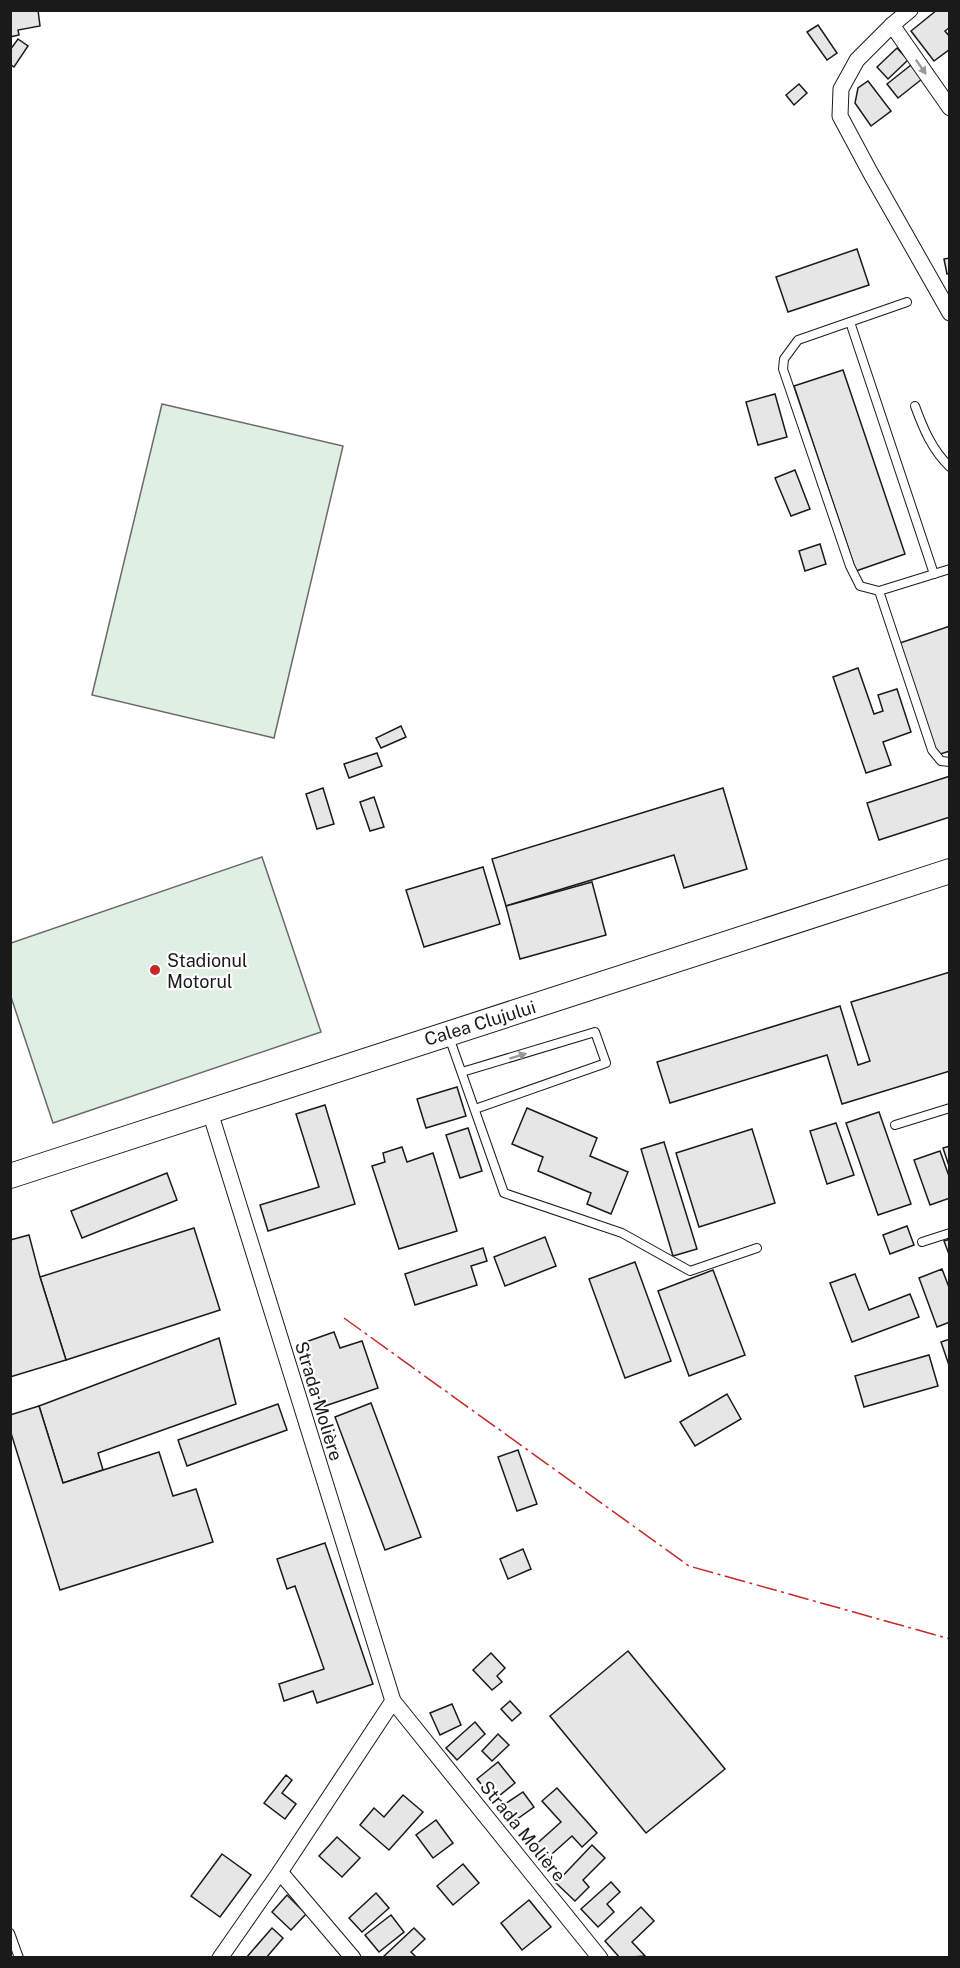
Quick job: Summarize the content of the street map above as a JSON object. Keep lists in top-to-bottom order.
{
  "streets": {
    "main road": ["Calea Clujului"],
    "street": ["Strada Molière"]
  },
  "crossings": [
    ["Calea Clujului", "Strada Molière"]
  ],
  "places": ["Stadionul Motorul"]
}
